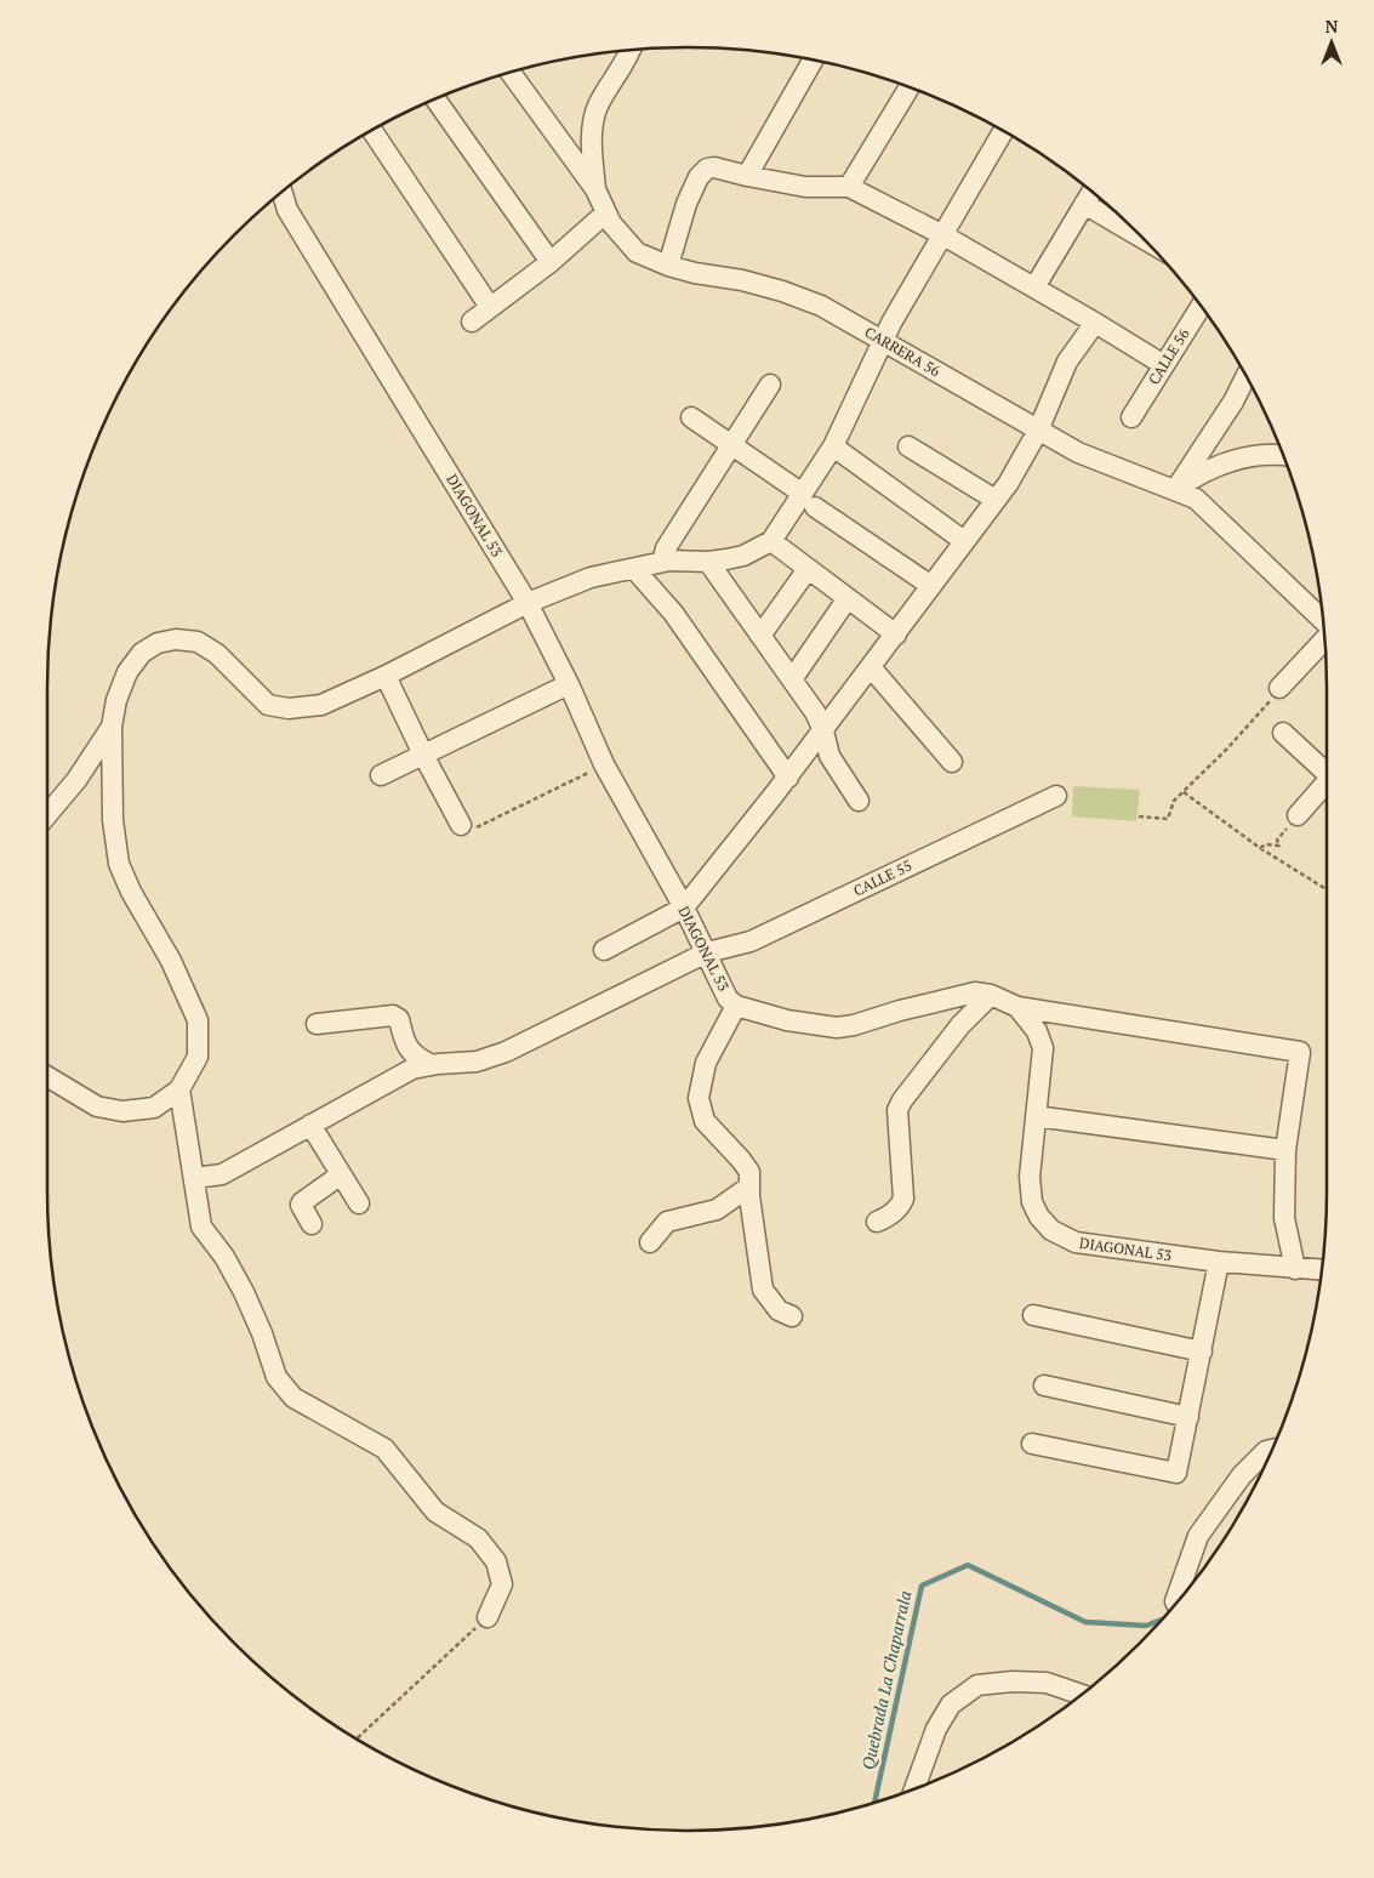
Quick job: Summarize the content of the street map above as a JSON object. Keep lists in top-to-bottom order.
{
  "streets": {
    "street": [
      "CARRERA 56",
      "CALLE 56",
      "DIAGONAL 53",
      "CALLE 55"
    ]
  },
  "crossings": [
    ["DIAGONAL 53", "CALLE 55"]
  ],
  "water": ["Quebrada La Chaparrala"],
  "north": "top"
}
